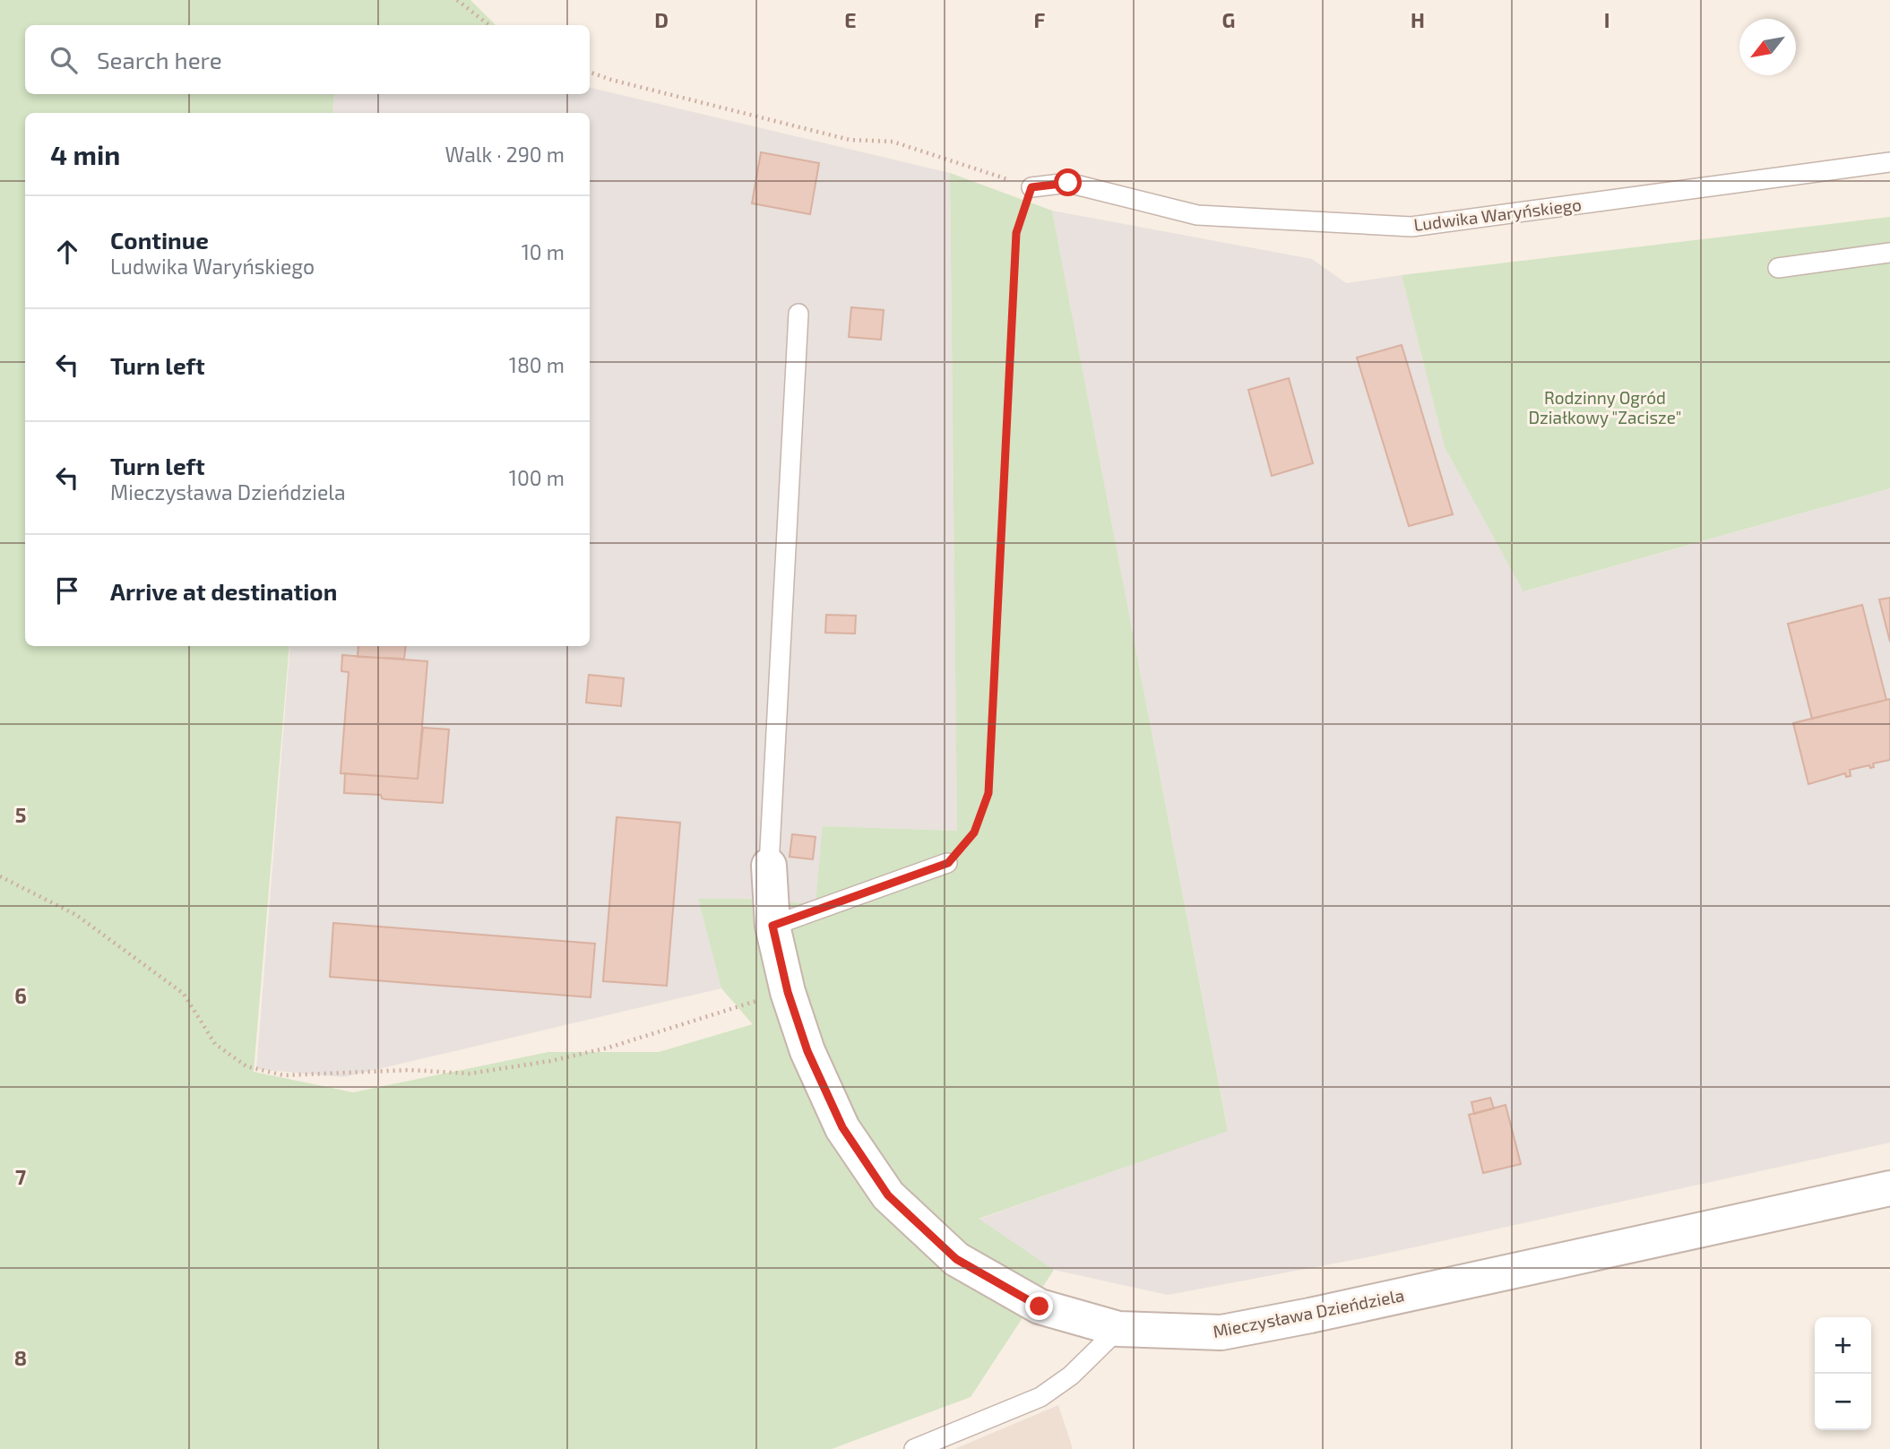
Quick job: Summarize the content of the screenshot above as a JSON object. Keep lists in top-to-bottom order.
{
  "streets": {
    "street": ["Mieczysława Dzieńdziela"],
    "lane": ["Ludwika Waryńskiego"]
  },
  "parks": ["Rodzinny Ogród Działkowy \"Zacisze\""],
  "north": "bottom left",
  "page": {
    "search": "Search here",
    "heading": ["4 min", "Walk · 290 m"],
    "list": [
      ["Continue", "Ludwika Waryńskiego", "10 m"],
      ["Turn left", "180 m"],
      ["Turn left", "Mieczysława Dzieńdziela", "100 m"],
      "Arrive at destination"
    ],
    "map_buttons": ["+", "−"]
  },
  "grid": {
    "columns": [
      "D",
      "E",
      "F",
      "G",
      "H",
      "I"
    ],
    "rows": [
      "5",
      "6",
      "7",
      "8"
    ]
  }
}
